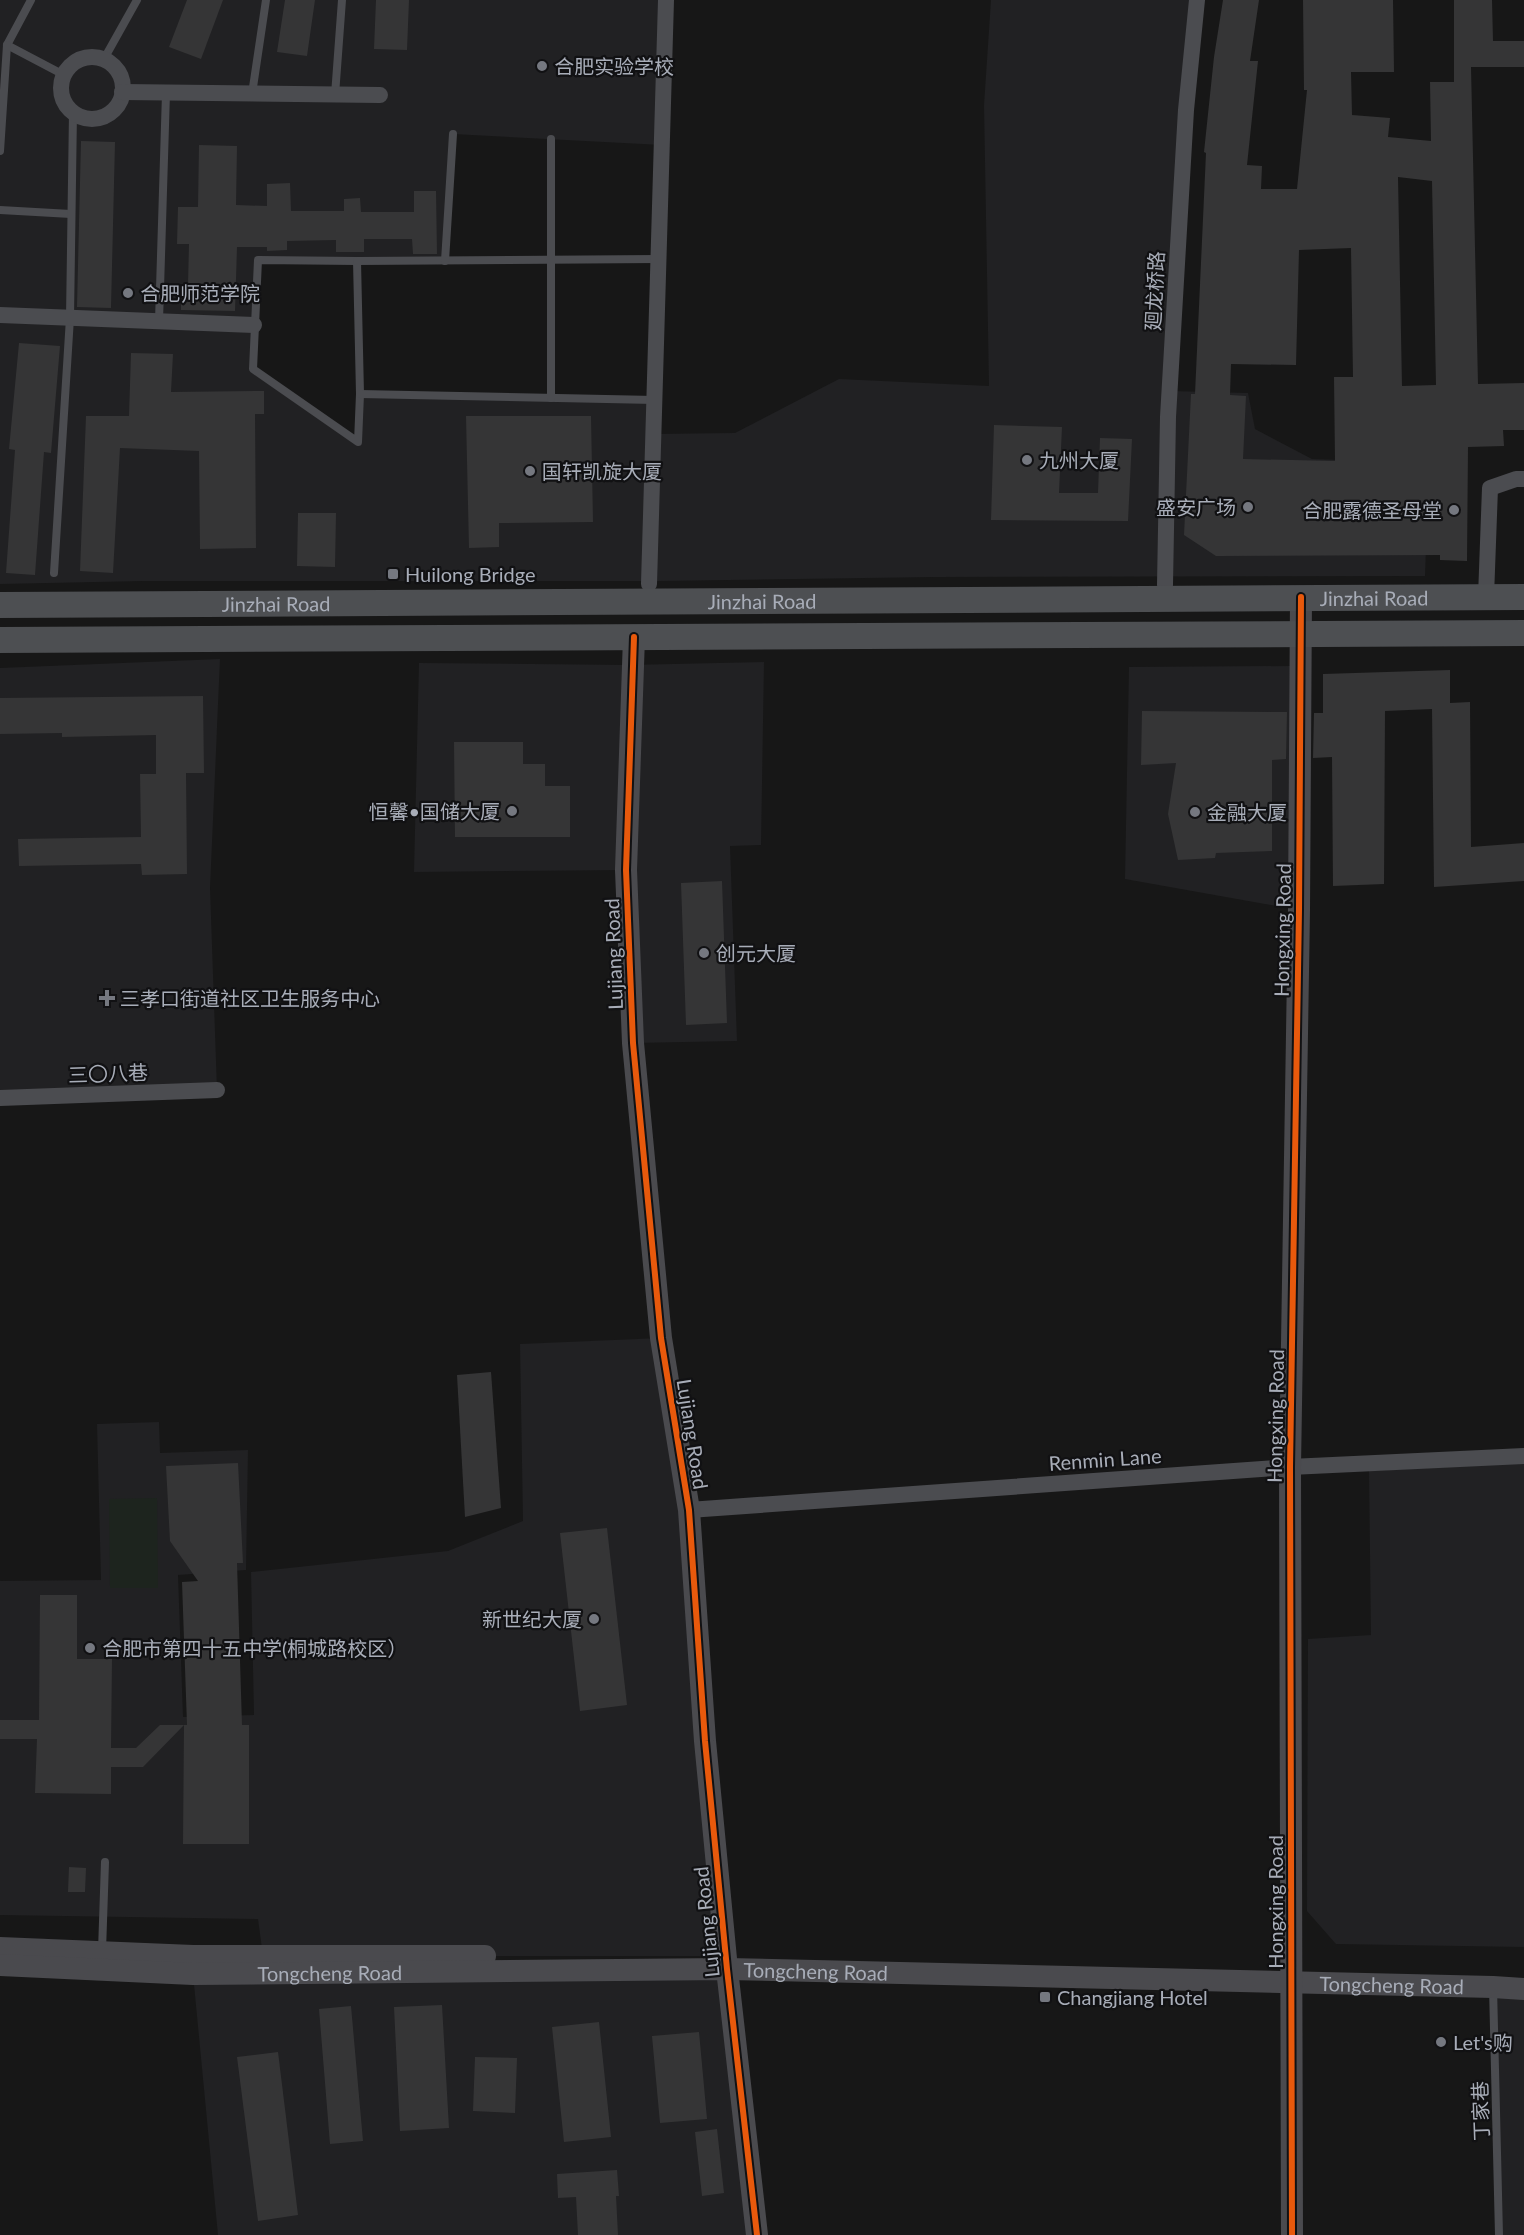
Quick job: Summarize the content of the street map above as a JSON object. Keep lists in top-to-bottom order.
{
  "streets": {
    "main road": ["Jinzhai Road"],
    "street": [
      "廻龙桥路",
      "Hongxing Road",
      "Lujiang Road",
      "三〇八巷",
      "Renmin Lane",
      "Tongcheng Road"
    ],
    "lane": ["丁家巷"]
  },
  "crossings": [
    ["Jinzhai Road", "Hongxing Road"],
    ["Jinzhai Road", "Lujiang Road"],
    ["Hongxing Road", "Renmin Lane"],
    ["Hongxing Road", "Tongcheng Road"],
    ["Lujiang Road", "Renmin Lane"],
    ["Lujiang Road", "Tongcheng Road"],
    ["Tongcheng Road", "丁家巷"]
  ],
  "places": {
    "other": [
      "合肥实验学校",
      "合肥师范学院",
      "九州大厦",
      "国轩凯旋大厦",
      "盛安广场",
      "合肥露德圣母堂",
      "恒馨•国储大厦",
      "金融大厦",
      "创元大厦",
      "新世纪大厦",
      "合肥市第四十五中学(桐城路校区）",
      "Let's购"
    ],
    "transit": ["Huilong Bridge", "Changjiang Hotel"],
    "health": ["三孝口街道社区卫生服务中心"]
  }
}
